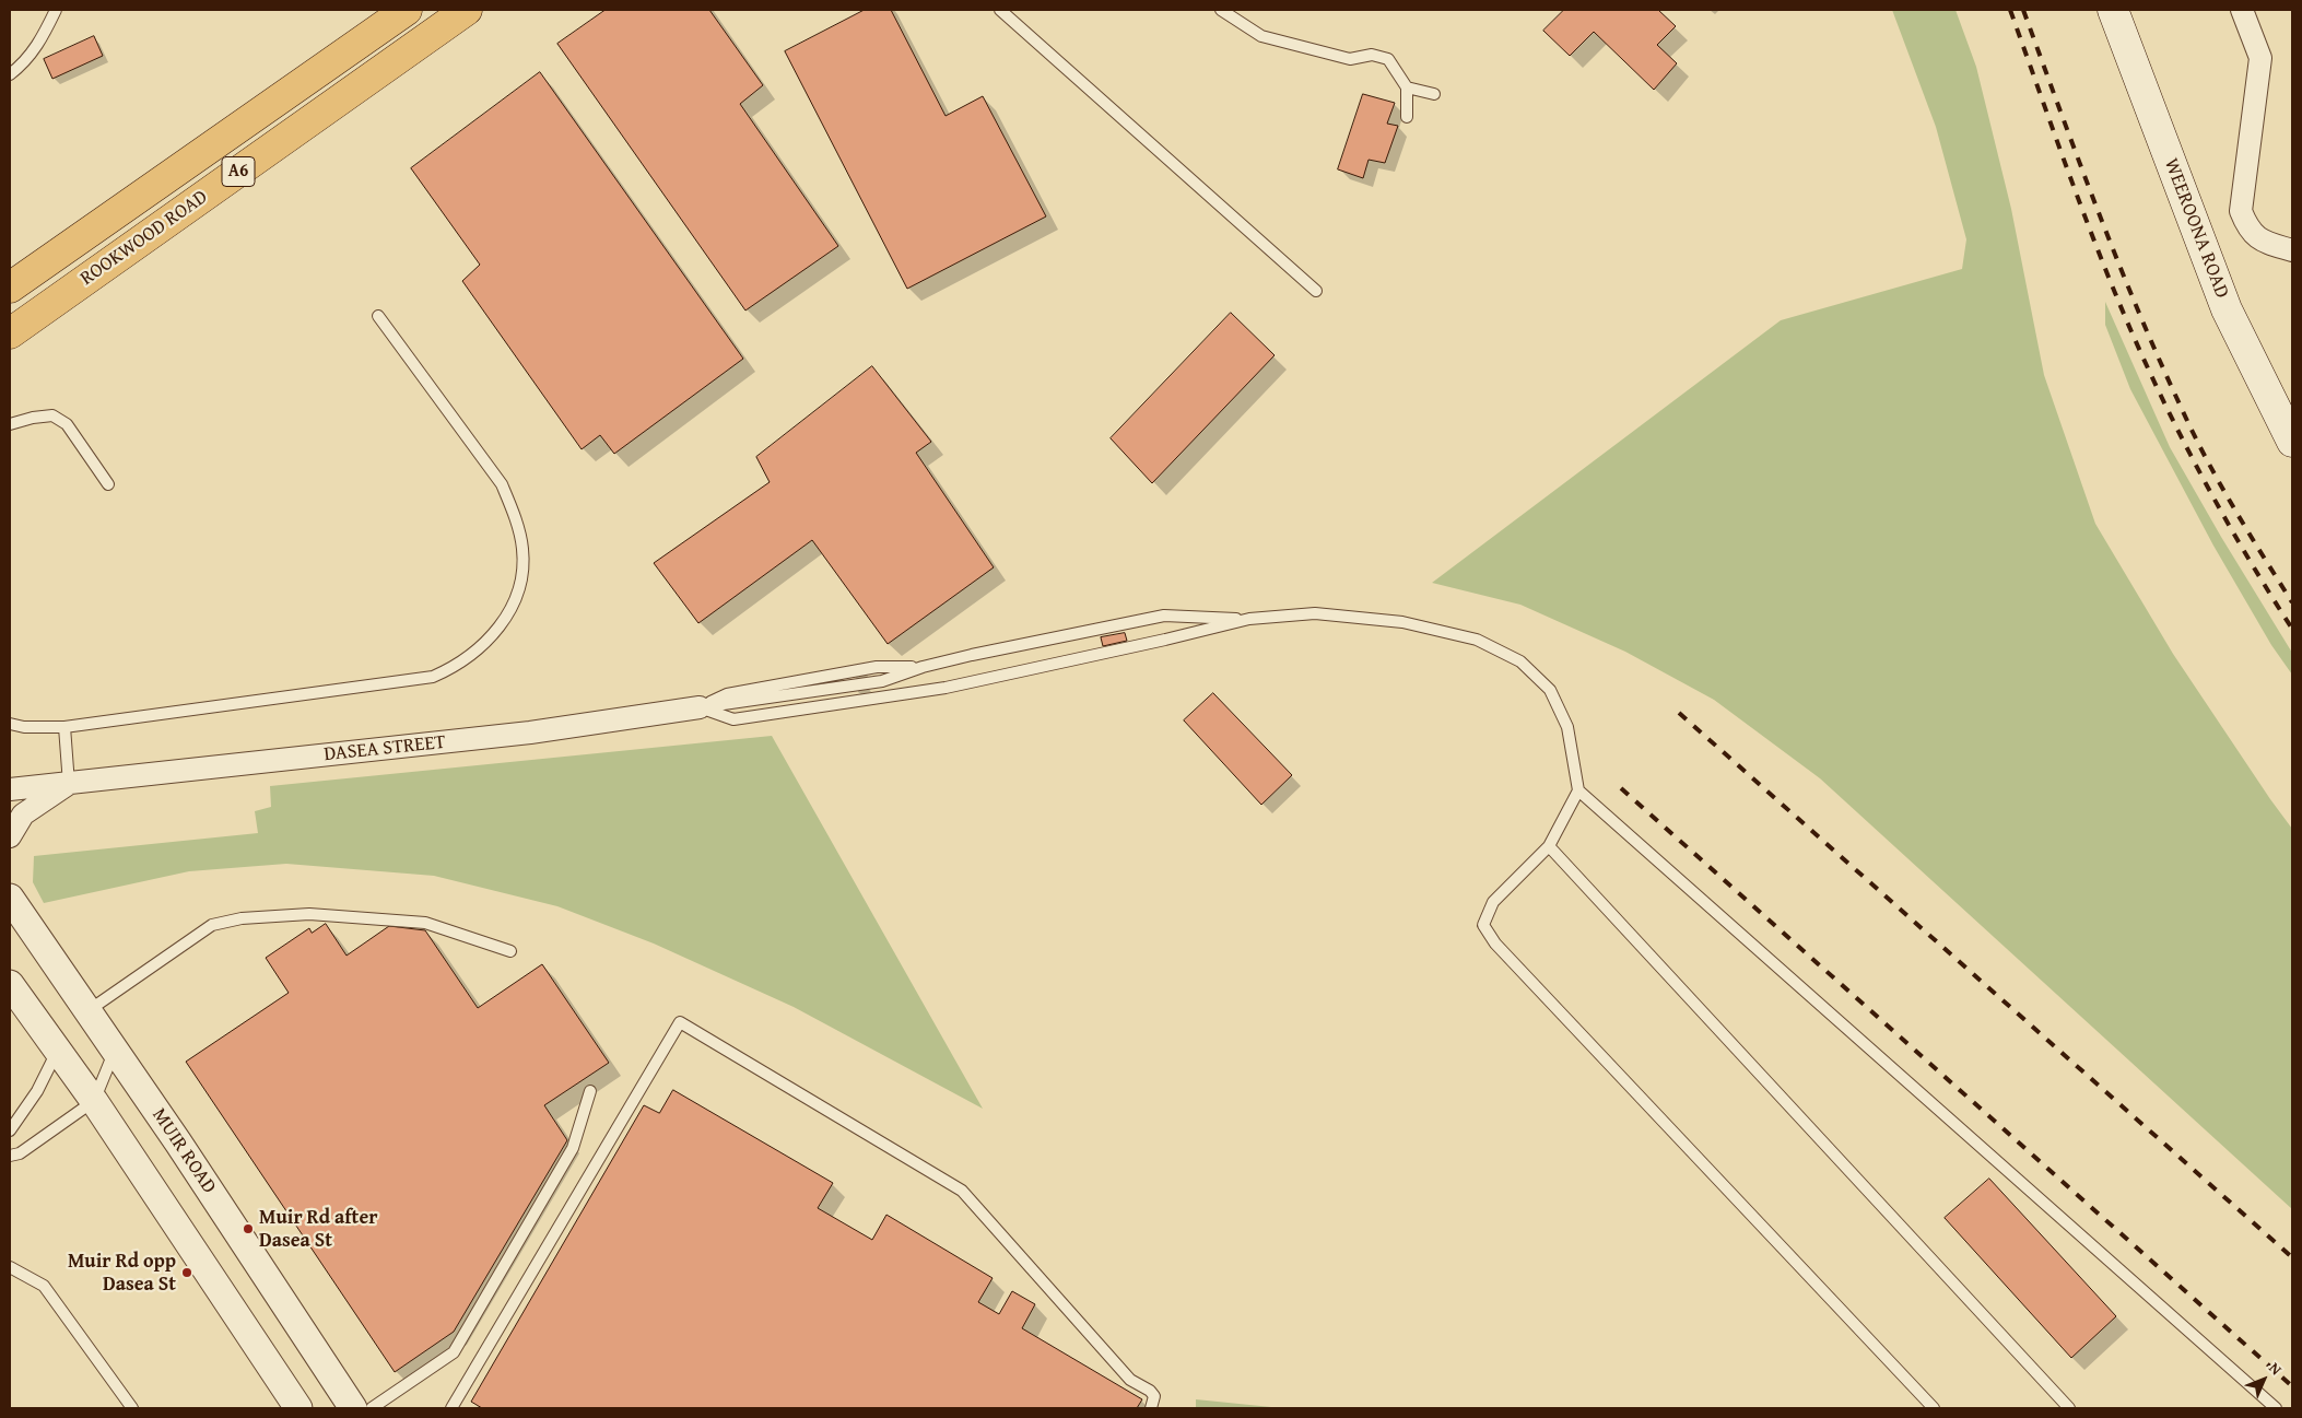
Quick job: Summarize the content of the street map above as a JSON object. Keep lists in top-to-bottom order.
{
  "streets": {
    "highway": ["A6", "ROOKWOOD ROAD"],
    "main road": ["WEEROONA ROAD"],
    "street": ["DASEA STREET", "MUIR ROAD"]
  },
  "places": ["Muir Rd after Dasea St", "Muir Rd opp Dasea St"],
  "north": "top right"
}
